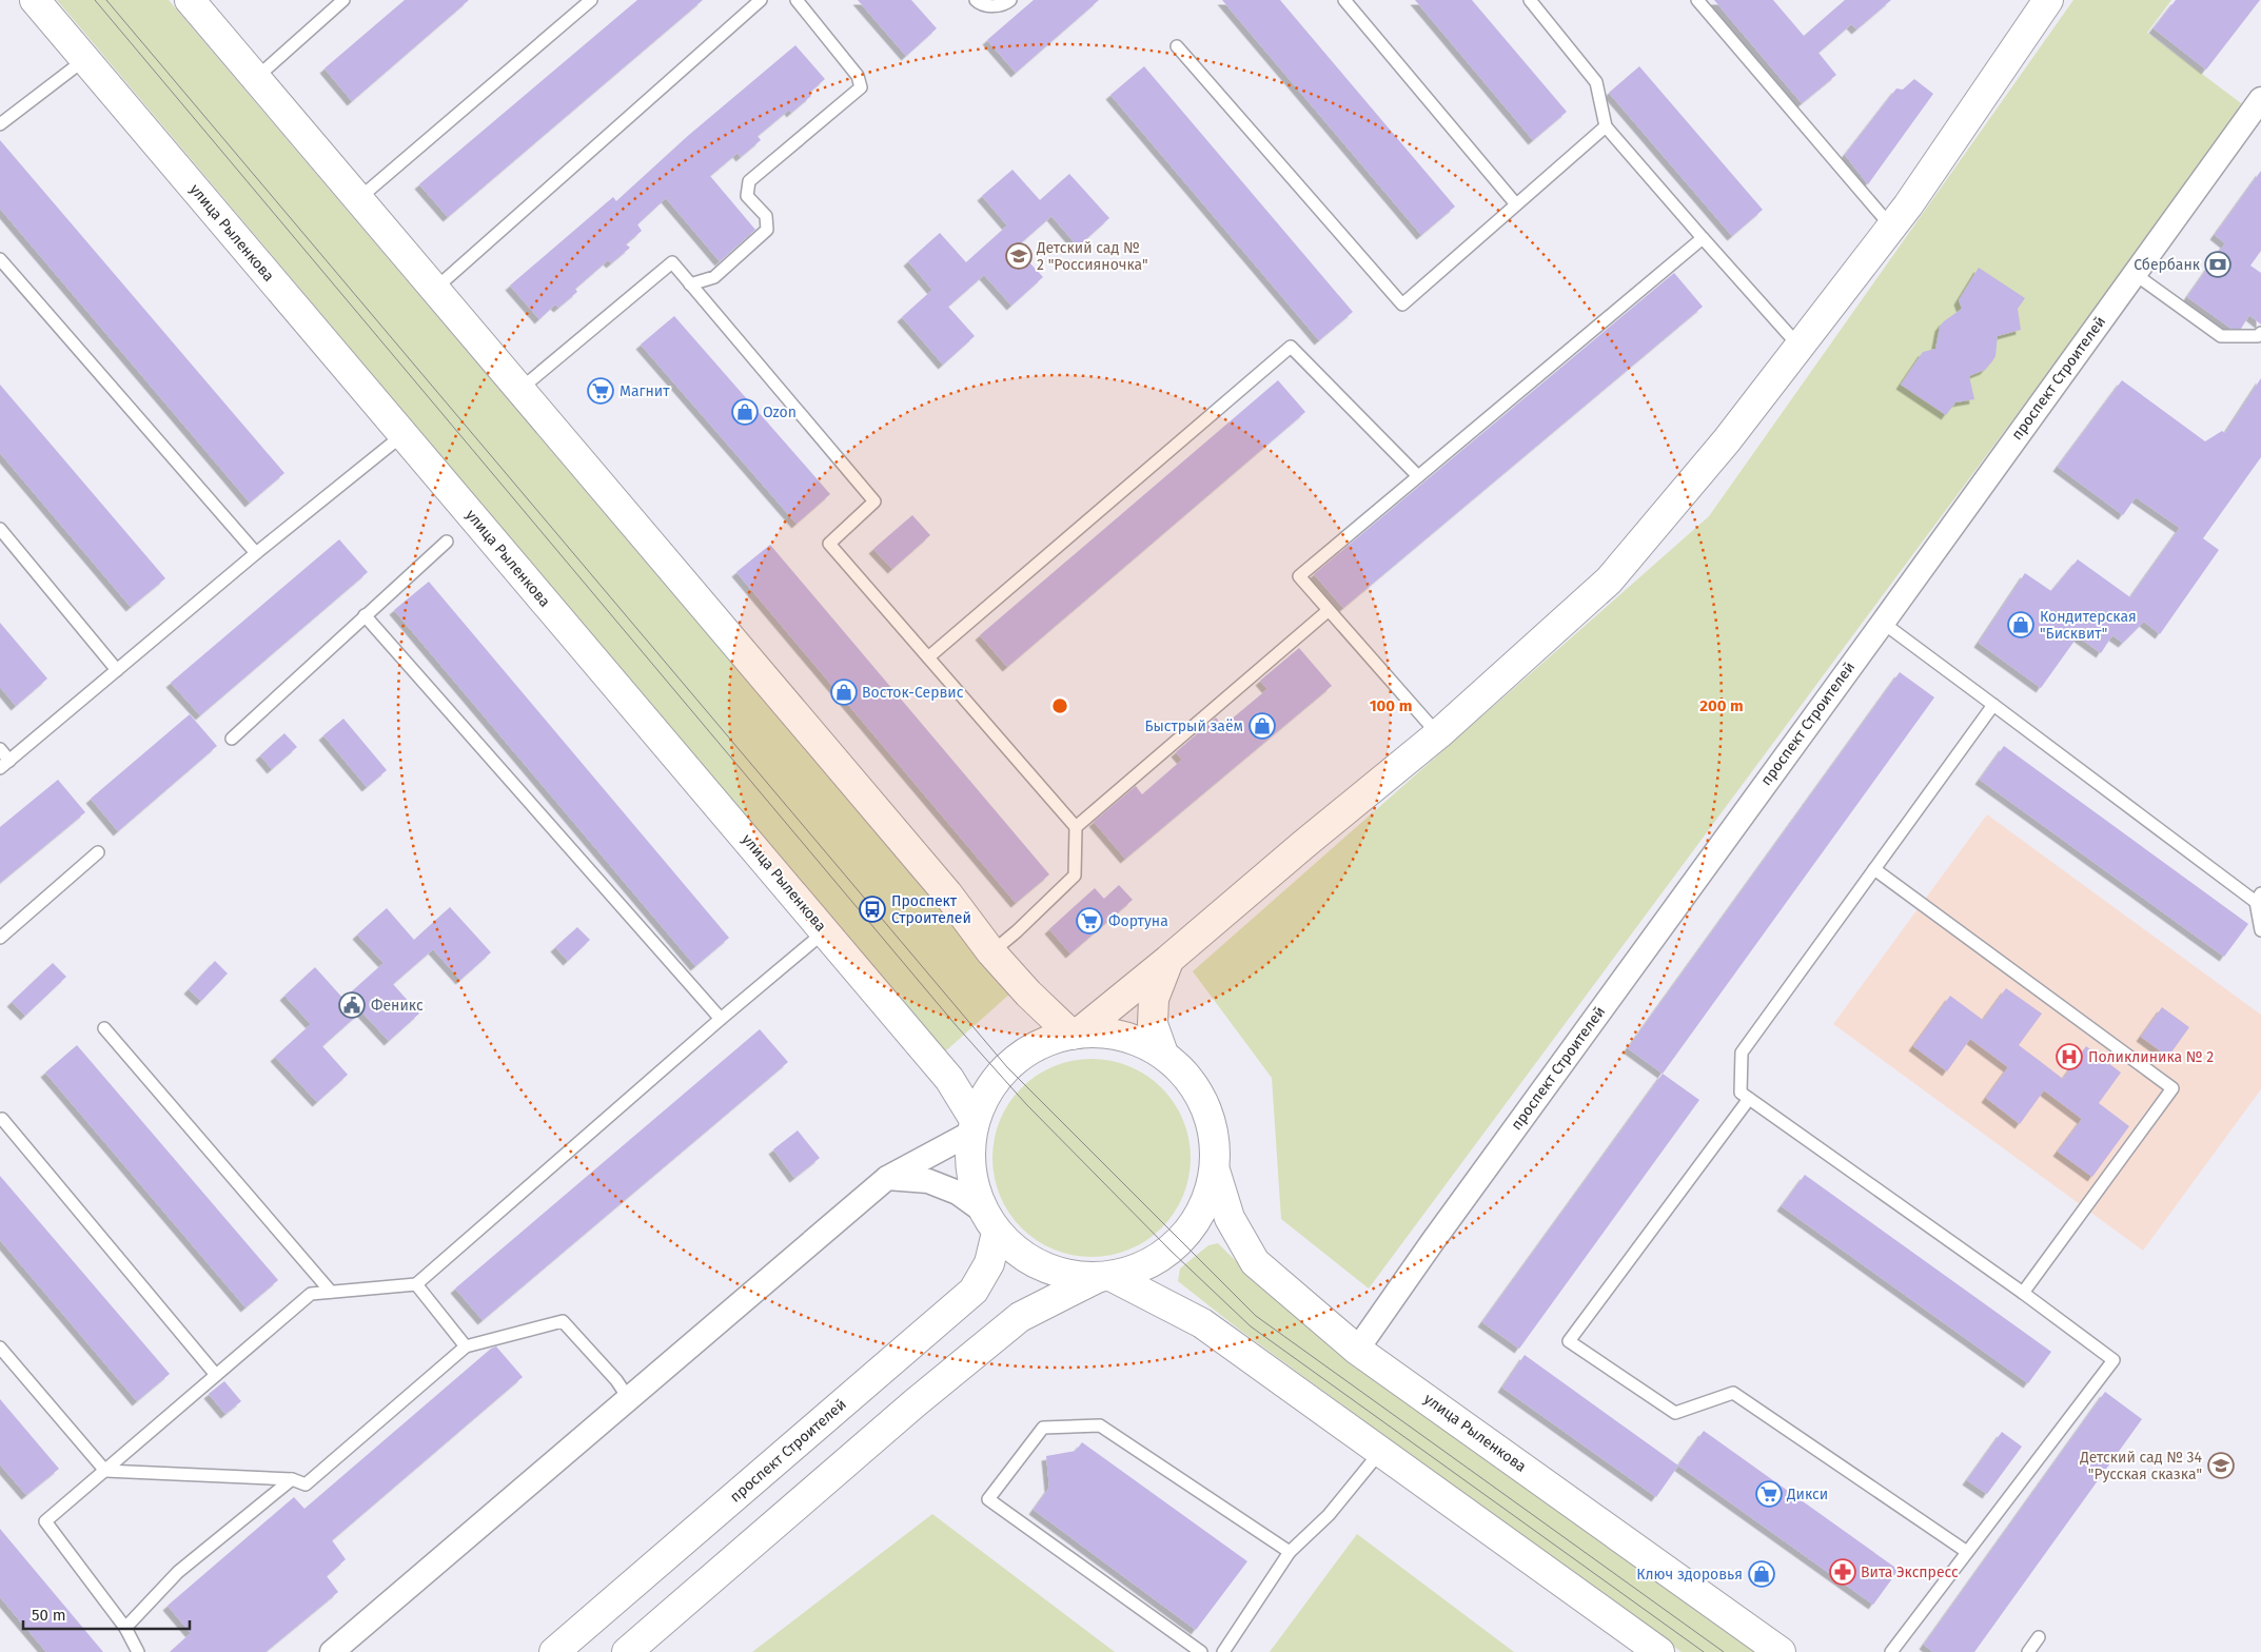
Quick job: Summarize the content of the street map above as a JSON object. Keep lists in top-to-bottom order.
{
  "streets": {
    "main road": ["улица Рыленкова", "проспект Строителей"]
  },
  "crossings": [
    ["улица Рыленкова", "проспект Строителей"]
  ],
  "places": {
    "school or university": ["Детский сад № 2 \"Россияночка\"", "Детский сад № 34 \"Русская сказка\""],
    "bank": ["Сбербанк"],
    "supermarket": ["Магнит", "Фортуна", "Дикси"],
    "shop": [
      "Ozon",
      "Кондитерская \"Бисквит\"",
      "Восток-Сервис",
      "Быстрый заём",
      "Ключ здоровья"
    ],
    "bus stop": ["Проспект Строителей"],
    "public building": ["Феникс"],
    "hospital": ["Поликлиника № 2"],
    "pharmacy": ["Вита Экспресс"]
  },
  "scale_bar": "50 m",
  "rings": ["100 m", "200 m"]
}
